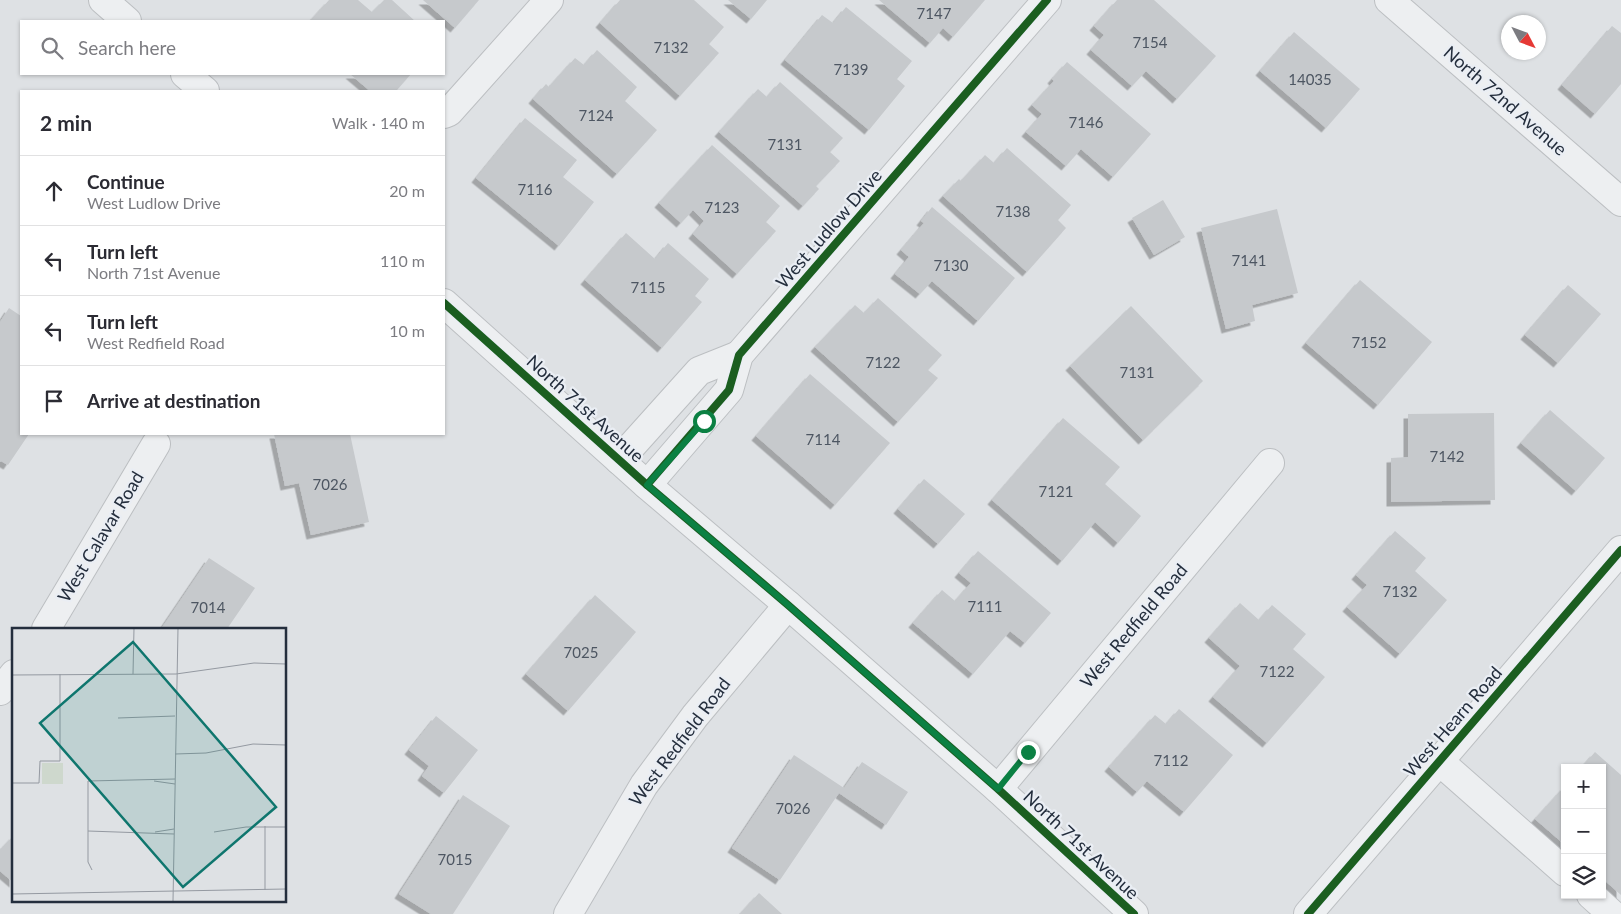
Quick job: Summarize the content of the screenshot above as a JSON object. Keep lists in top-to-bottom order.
{
  "streets": {
    "street": [
      "North 72nd Avenue",
      "West Ludlow Drive",
      "North 71st Avenue",
      "West Calavar Road",
      "West Redfield Road",
      "West Hearn Road"
    ]
  },
  "crossings": [
    ["West Ludlow Drive", "North 71st Avenue"],
    ["North 71st Avenue", "West Redfield Road"]
  ],
  "house_numbers": [
    "7147",
    "7154",
    "7132",
    "7139",
    "14035",
    "7124",
    "7146",
    "7131",
    "7116",
    "7123",
    "7138",
    "7141",
    "7130",
    "7115",
    "7152",
    "7122",
    "7131",
    "7114",
    "7142",
    "7026",
    "7121",
    "7132",
    "7111",
    "7014",
    "7025",
    "7122",
    "7112",
    "7026",
    "7015"
  ],
  "north": "bottom right",
  "page": {
    "search": "Search here",
    "heading": ["2 min", "Walk · 140 m"],
    "list": [
      ["Continue", "West Ludlow Drive", "20 m"],
      ["Turn left", "North 71st Avenue", "110 m"],
      ["Turn left", "West Redfield Road", "10 m"],
      "Arrive at destination"
    ],
    "map_buttons": ["+", "−"]
  }
}
